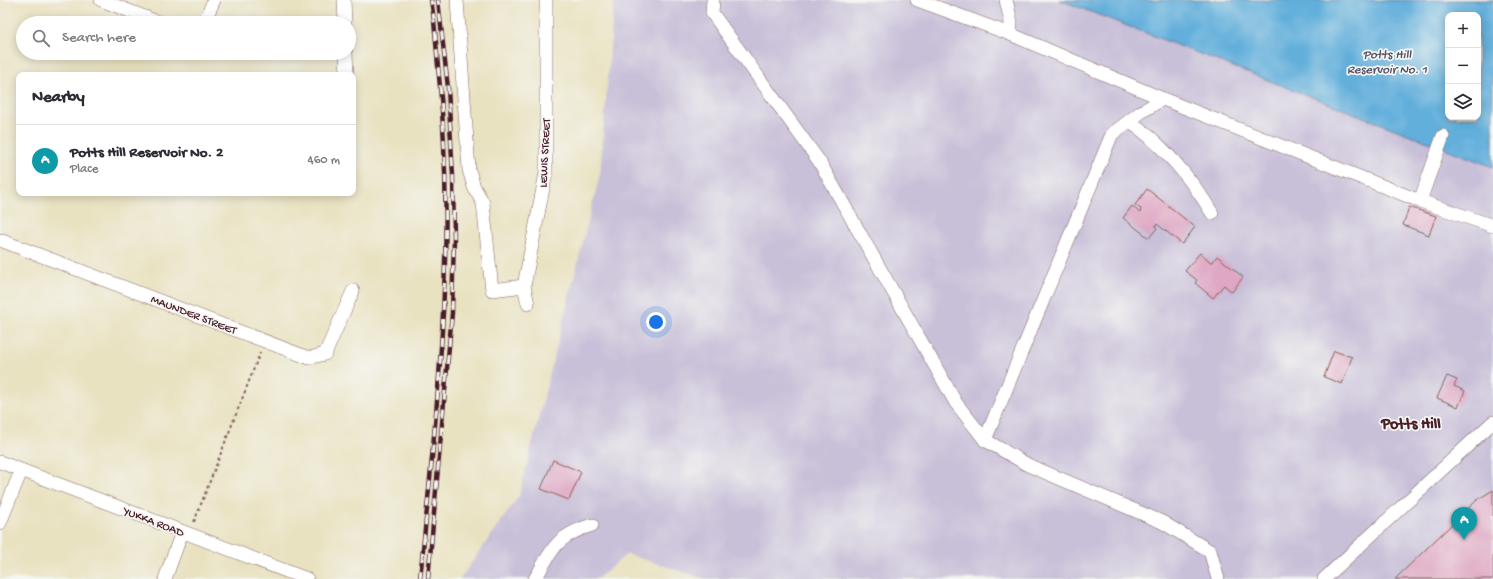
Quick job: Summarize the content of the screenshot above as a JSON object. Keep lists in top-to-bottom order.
{
  "streets": {
    "street": ["LEWIS STREET", "MAUNDER STREET", "YUKKA ROAD"]
  },
  "districts": ["Potts Hill"],
  "water": ["Potts Hill Reservoir No. 1"],
  "page": {
    "map_buttons": ["+", "−"],
    "search": "Search here",
    "heading": "Nearby",
    "list": [
      {
        "mark": "A",
        "name": "Potts Hill Reservoir No. 2",
        "note": "Place",
        "value": "460 m"
      }
    ],
    "pins": "A"
  }
}
